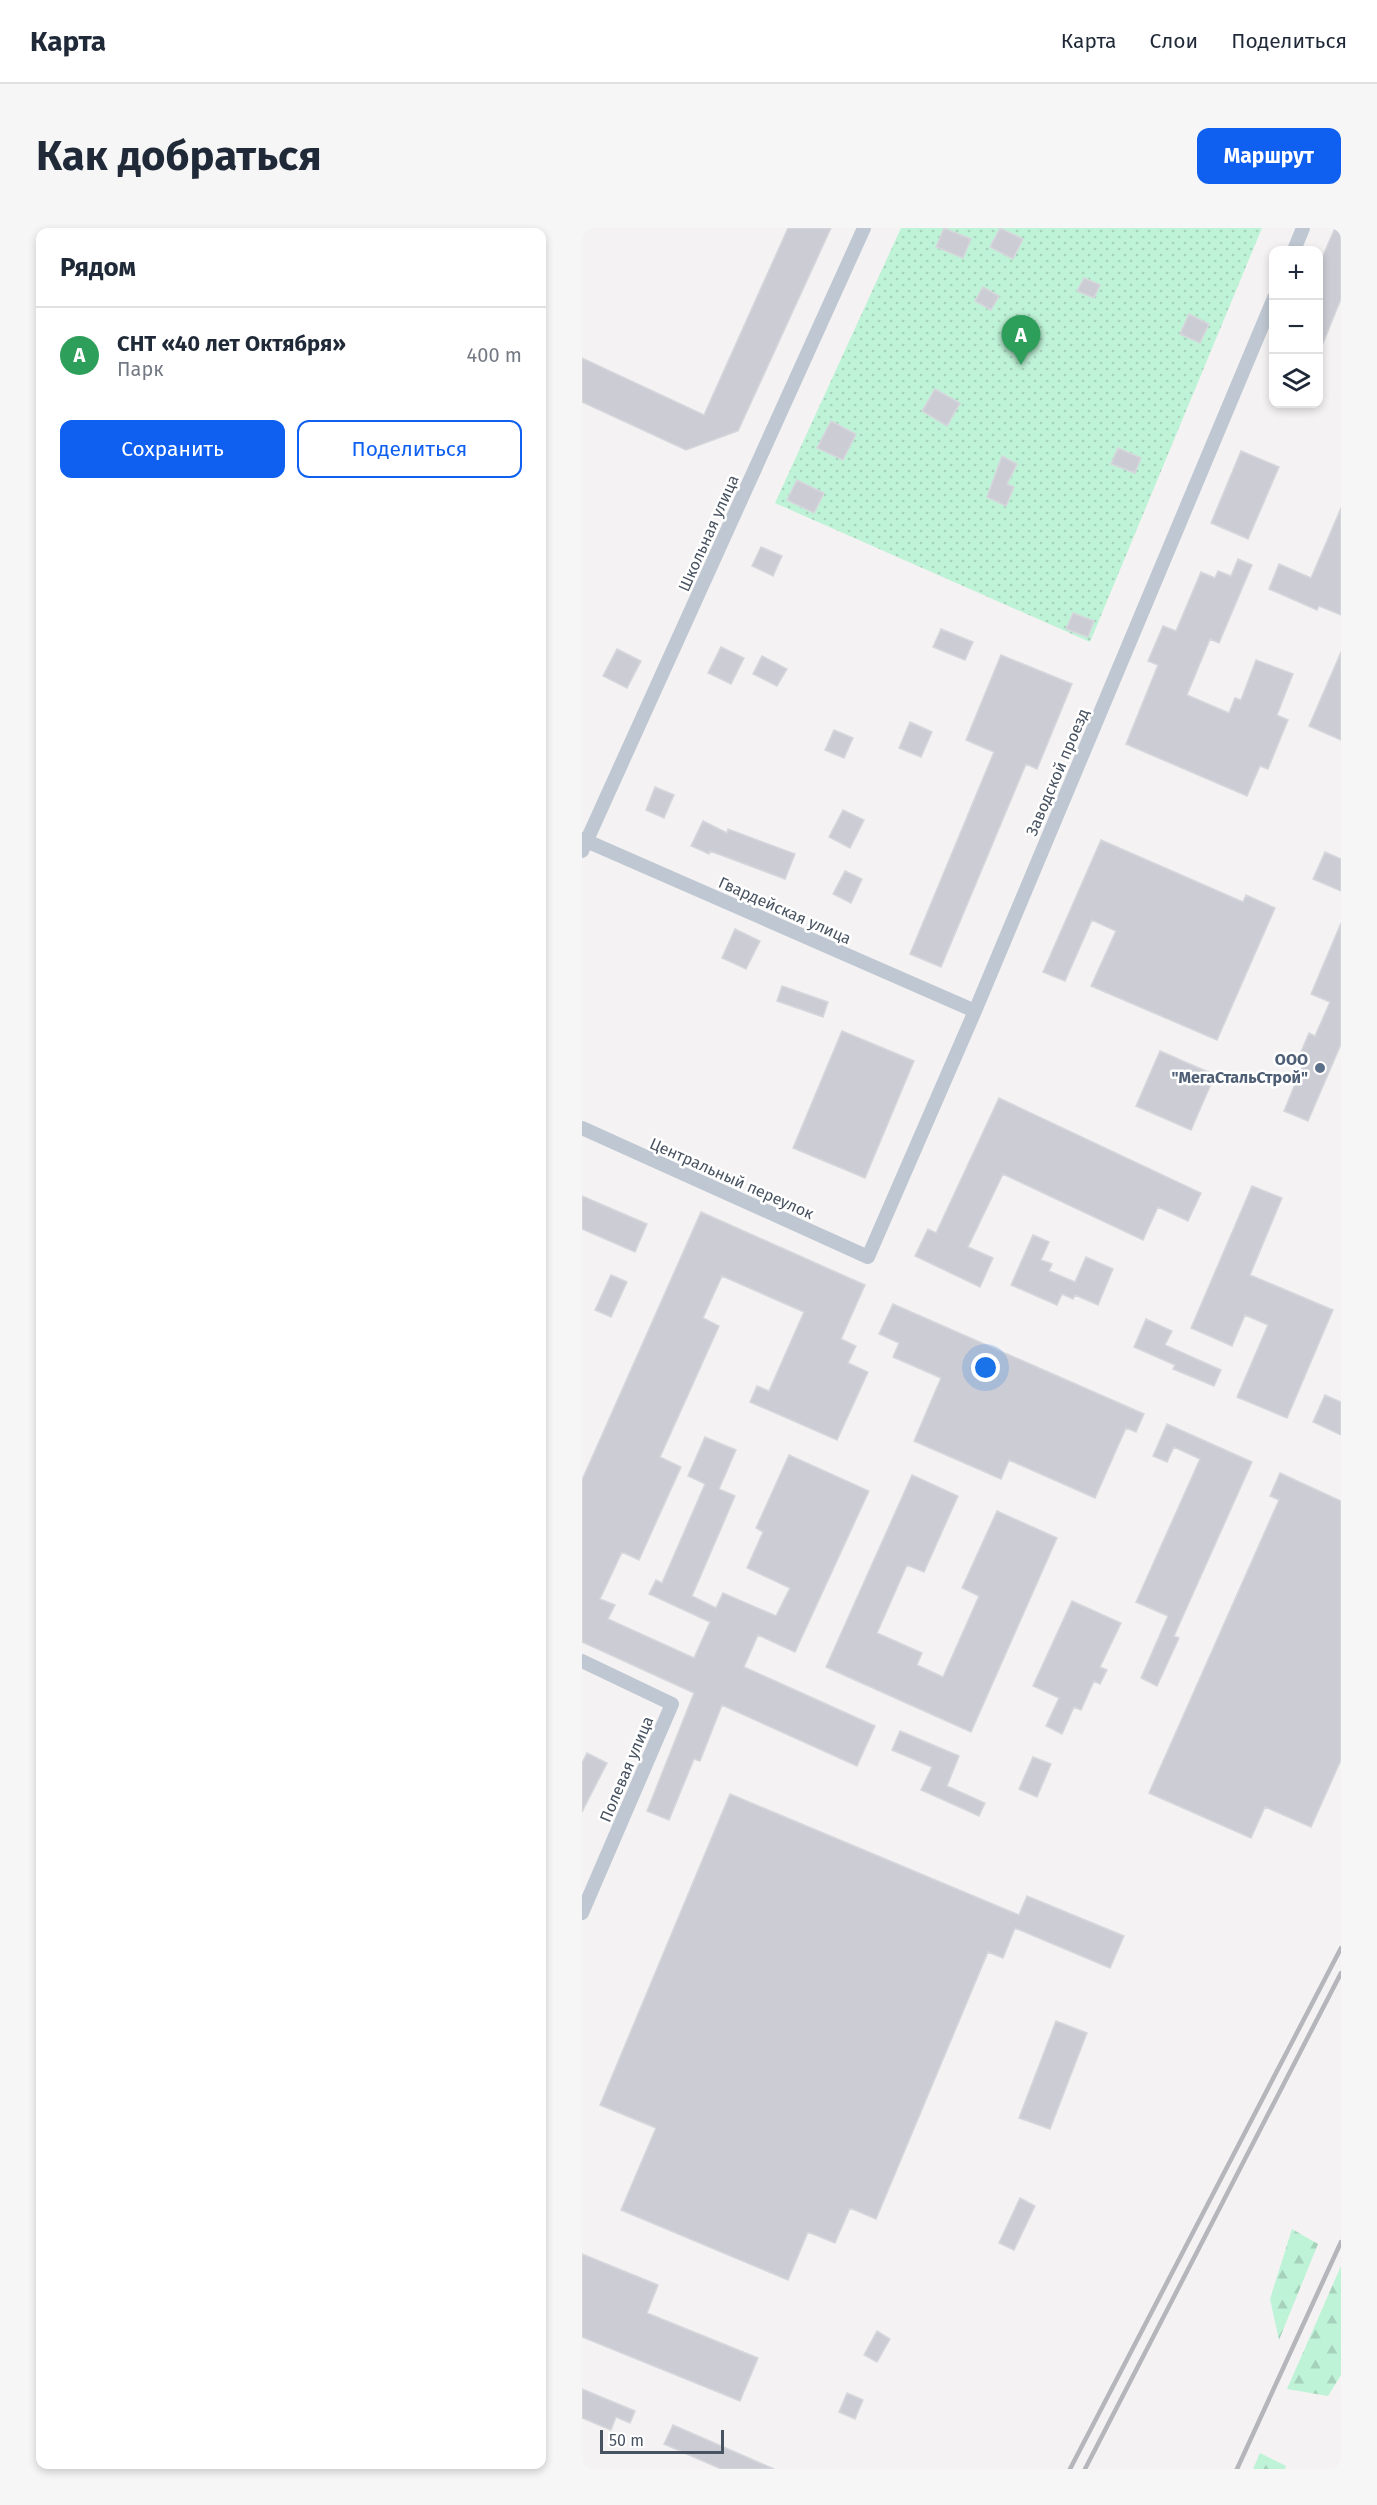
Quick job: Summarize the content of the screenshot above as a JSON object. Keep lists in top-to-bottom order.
{
  "streets": {
    "street": [
      "Школьная улица",
      "Заводской проезд",
      "Гвардейская улица",
      "Центральный переулок",
      "Полевая улица"
    ]
  },
  "crossings": [
    ["Школьная улица", "Гвардейская улица"],
    ["Заводской проезд", "Гвардейская улица"],
    ["Заводской проезд", "Центральный переулок"]
  ],
  "places": ["ООО \"МегаСтальСтрой\""],
  "scale_bar": "50 m",
  "page": {
    "header": "Карта",
    "nav": ["Карта", "Слои", "Поделиться"],
    "buttons": [
      "Маршрут",
      ["Сохранить", "Поделиться"]
    ],
    "title": "Как добраться",
    "heading": "Рядом",
    "map_buttons": ["+", "−"],
    "list": [
      {
        "mark": "A",
        "name": "СНТ «40 лет Октября»",
        "note": "Парк",
        "value": "400 m"
      }
    ],
    "pins": "A",
    "scale": "50 m"
  }
}
